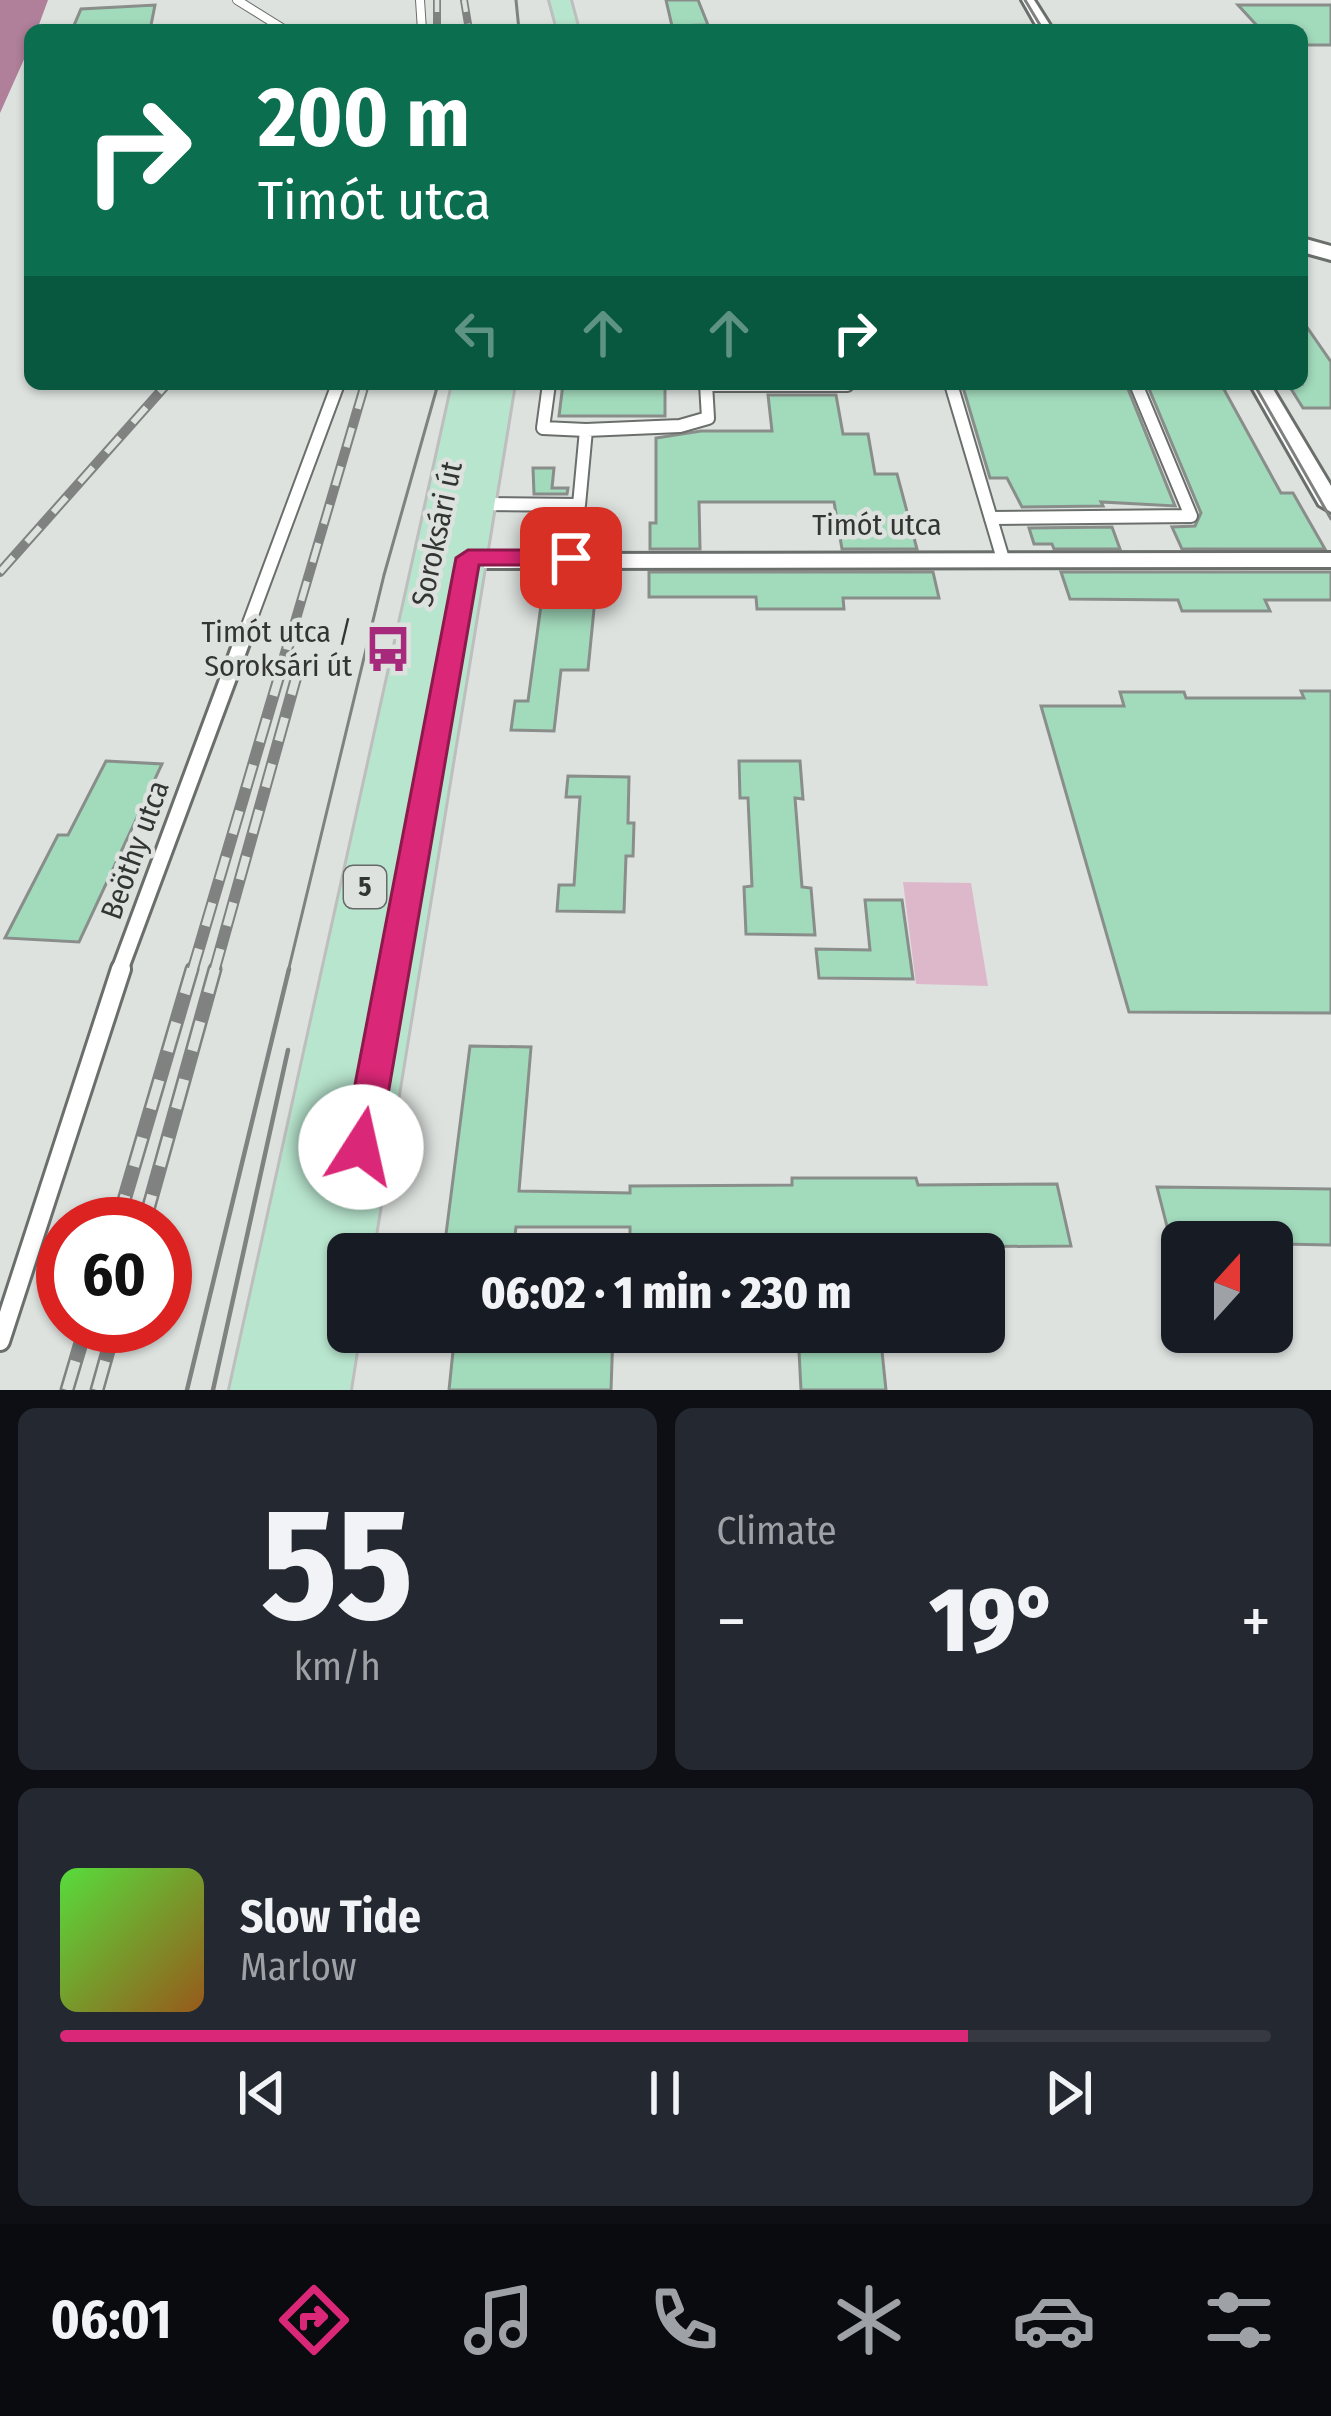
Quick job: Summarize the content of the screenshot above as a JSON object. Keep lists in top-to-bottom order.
{
  "streets": {
    "main road": ["Soroksári út", "5"],
    "street": ["Timót utca"],
    "lane": ["Beöthy utca"]
  },
  "crossings": [
    ["Timót utca", "Soroksári út"]
  ],
  "places": {
    "bus stop": ["Timót utca / Soroksári út"]
  },
  "north": "top",
  "page": {
    "turn": ["200 m", "Timót utca"],
    "limit": "60",
    "trip": "06:02 · 1 min · 230 m",
    "tile": [
      ["55", "km/h"],
      "Climate"
    ],
    "heat": ["−", "19°", "+"],
    "song": ["Slow Tide", "Marlow"],
    "tabs": "06:01"
  }
}
